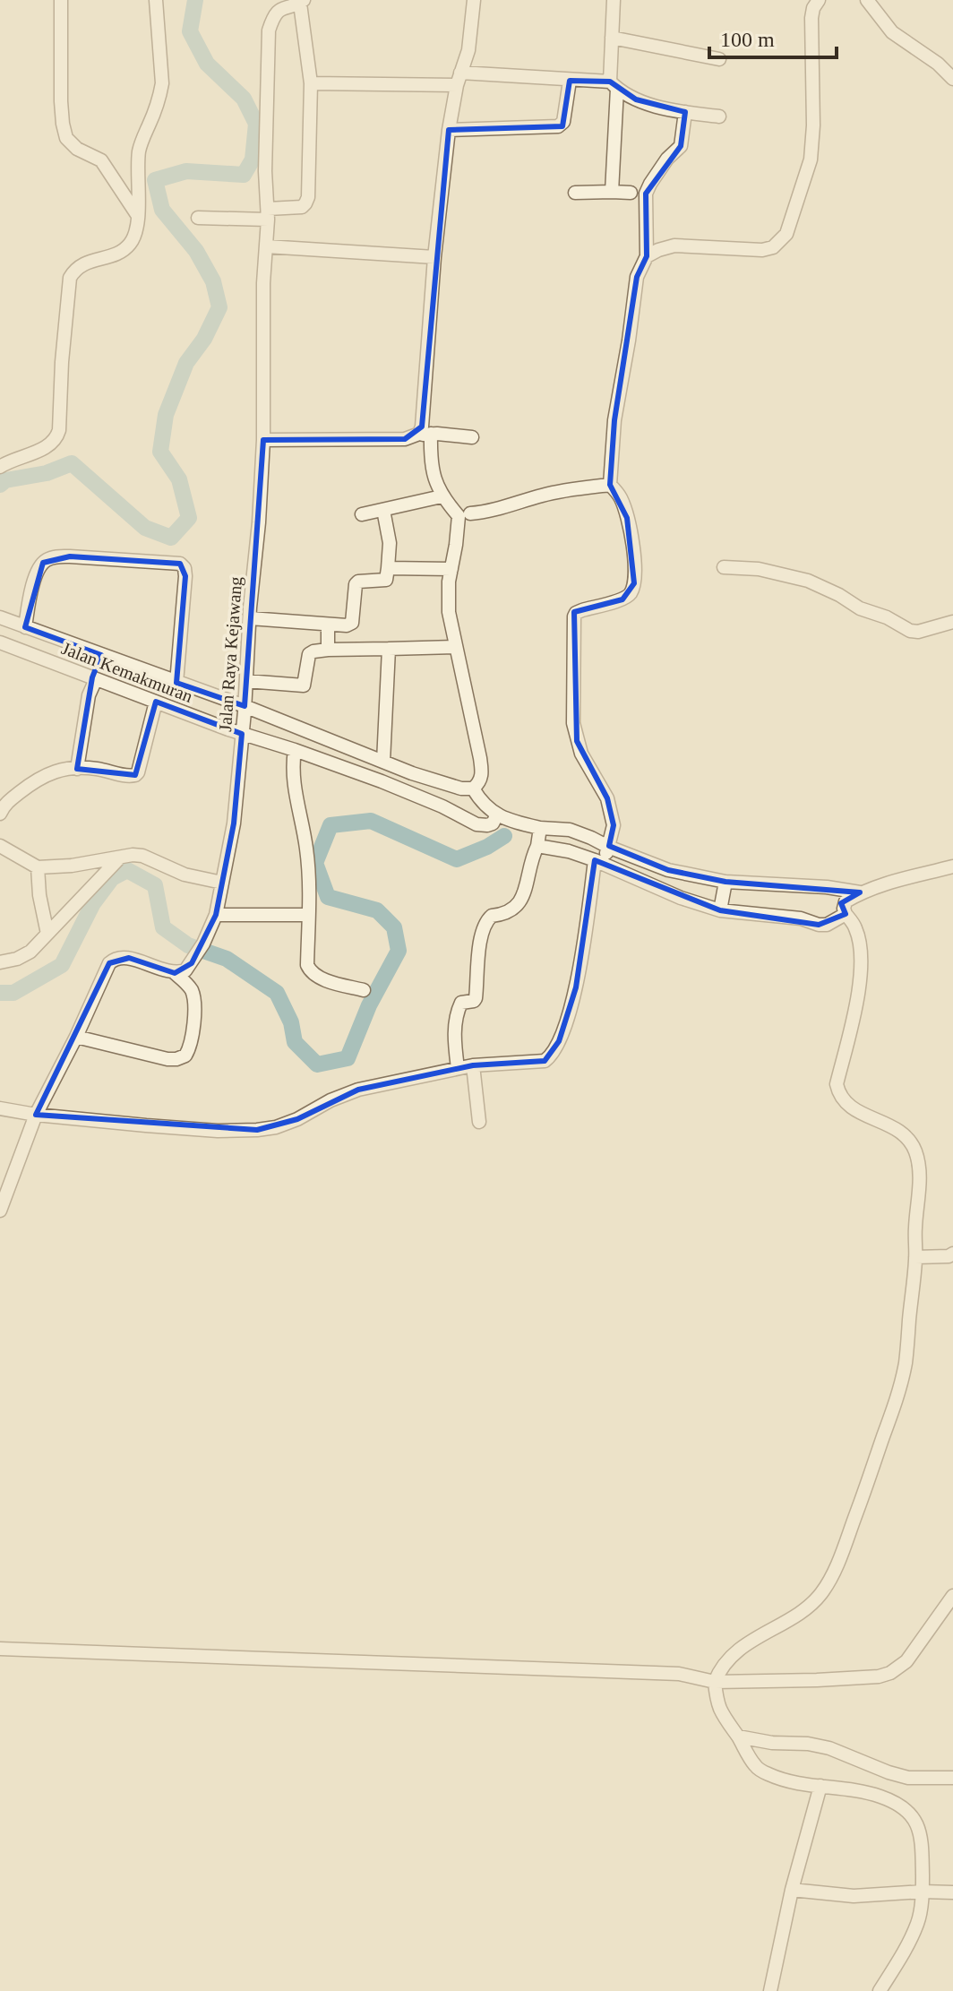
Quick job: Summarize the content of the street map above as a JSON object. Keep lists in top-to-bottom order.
{
  "streets": {
    "street": ["Jalan Raya Kejawang", "Jalan Kemakmuran"]
  },
  "crossings": [
    ["Jalan Raya Kejawang", "Jalan Kemakmuran"]
  ],
  "scale_bar": "100 m"
}
